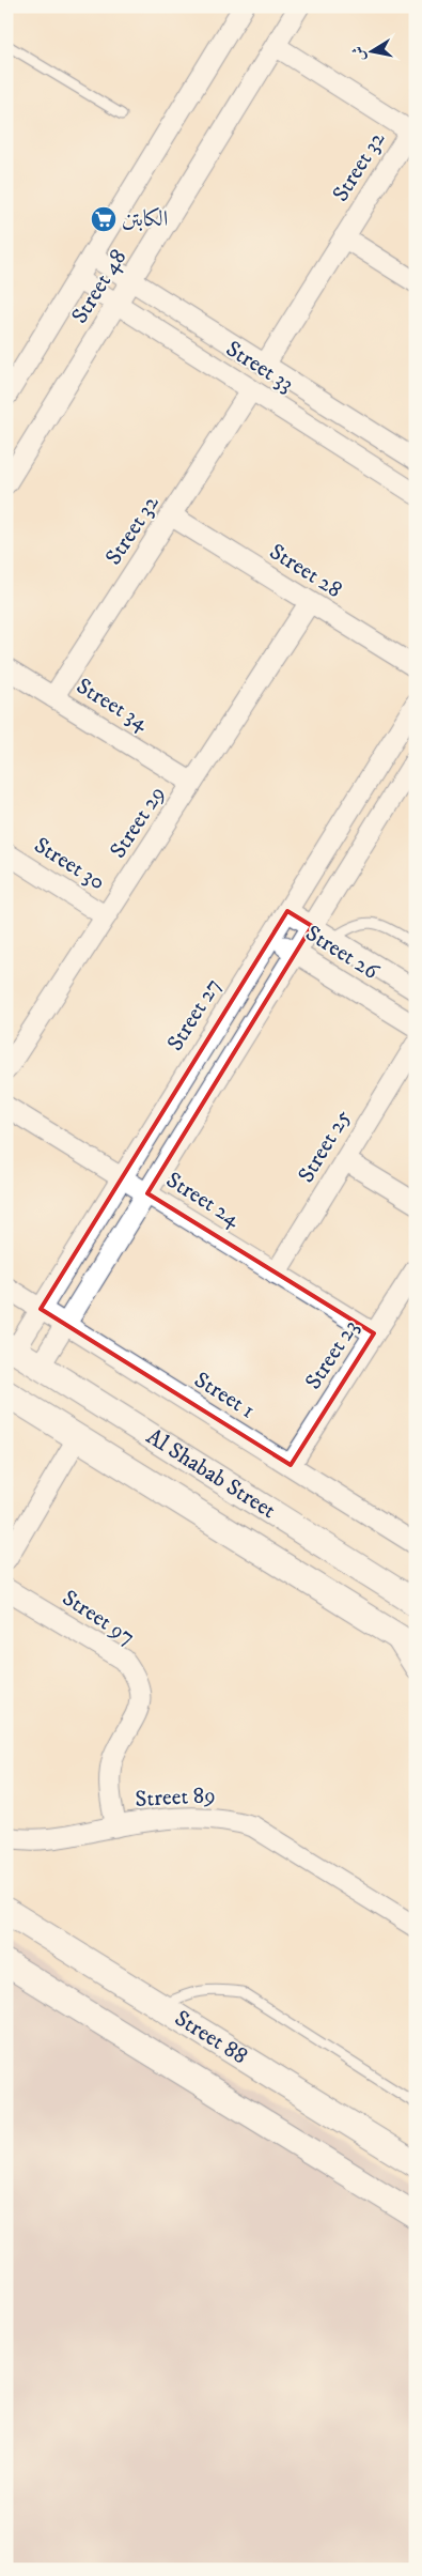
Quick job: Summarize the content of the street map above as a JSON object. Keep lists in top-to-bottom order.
{
  "streets": {
    "street": [
      "Street 32",
      "Street 48",
      "Street 33",
      "Street 28",
      "Street 34",
      "Street 29",
      "Street 30",
      "Street 26",
      "Street 27",
      "Street 25",
      "Street 24",
      "Street 23",
      "Street 1",
      "Al Shabab Street",
      "Street 97",
      "Street 89",
      "Street 88"
    ]
  },
  "crossings": [
    ["Street 32", "Street 33"],
    ["Street 32", "Street 28"],
    ["Street 32", "Street 34"],
    ["Street 48", "Street 33"],
    ["Street 28", "Street 29"],
    ["Street 34", "Street 29"],
    ["Street 29", "Street 30"],
    ["Street 26", "Street 27"],
    ["Street 27", "Street 24"],
    ["Street 27", "Street 1"],
    ["Street 27", "Al Shabab Street"],
    ["Street 25", "Street 24"],
    ["Street 24", "Street 23"],
    ["Street 23", "Street 1"],
    ["Street 97", "Street 89"]
  ],
  "places": {
    "supermarket": ["الكابتن"]
  },
  "north": "left"
}
